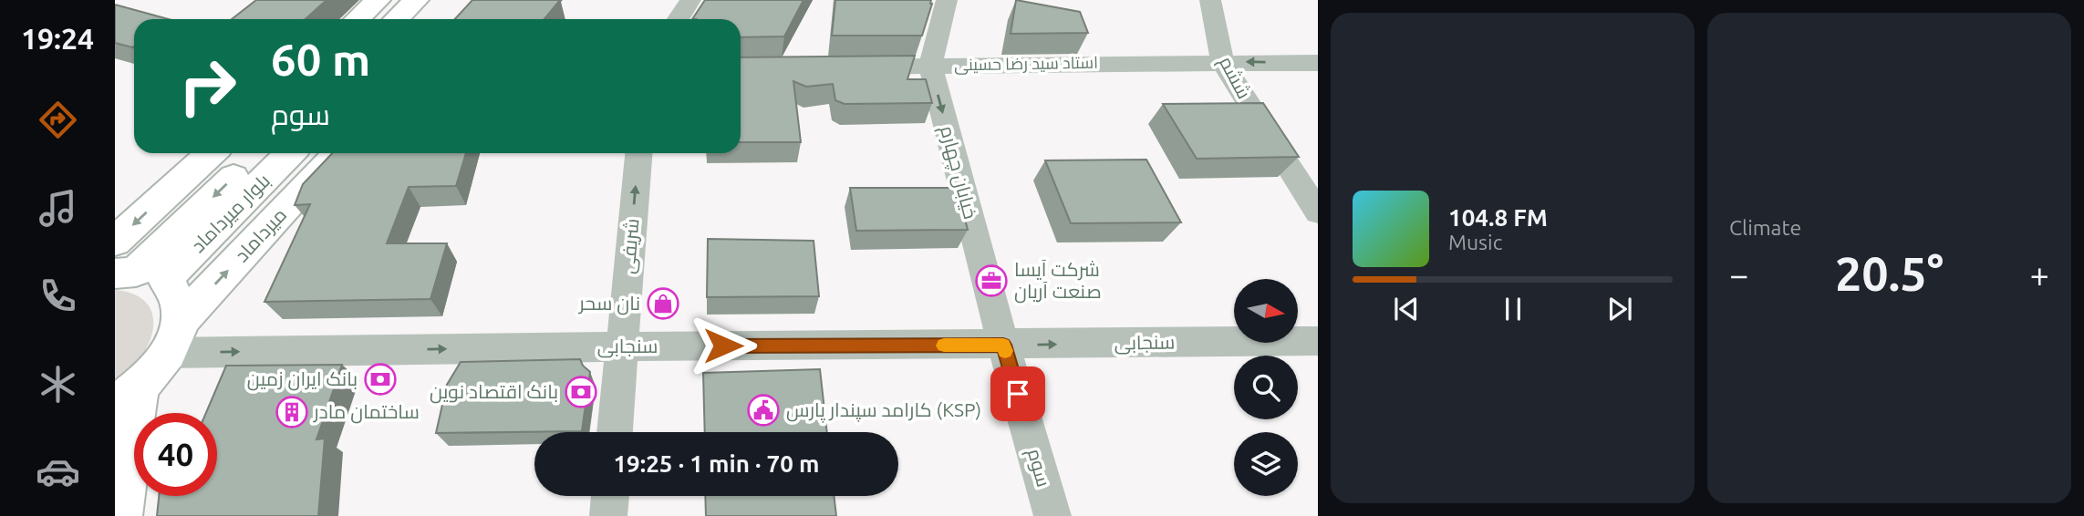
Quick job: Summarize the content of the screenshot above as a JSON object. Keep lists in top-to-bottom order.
{
  "streets": {
    "main road": ["بلوار میرداماد", "میرداماد"],
    "street": [
      "استاد سید رضا حسینی",
      "ششم",
      "خیابان چهارم",
      "شریفی",
      "سنجابی",
      "سوم"
    ]
  },
  "crossings": [
    ["استاد سید رضا حسینی", "ششم"],
    ["استاد سید رضا حسینی", "خیابان چهارم"],
    ["خیابان چهارم", "سنجابی"],
    ["خیابان چهارم", "سوم"],
    ["میرداماد", "سنجابی"],
    ["شریفی", "سنجابی"],
    ["سنجابی", "سوم"]
  ],
  "one_way": ["خیابان چهارم", "شریفی", "سنجابی"],
  "places": {
    "office": ["شرکت آیسا صنعت آریان"],
    "shop": ["نان سحر"],
    "bank": ["بانک ایران زمین", "بانک اقتصاد نوین"],
    "public building": ["کارامد سپندار پارس (KSP)"],
    "building": ["ساختمان مادر"]
  },
  "north": "right",
  "page": {
    "tabs": "19:24",
    "tile": "Climate",
    "turn": ["60 m", "سوم"],
    "song": ["104.8 FM", "Music"],
    "heat": ["−", "20.5°", "+"],
    "limit": "40",
    "trip": "19:25 · 1 min · 70 m"
  }
}
